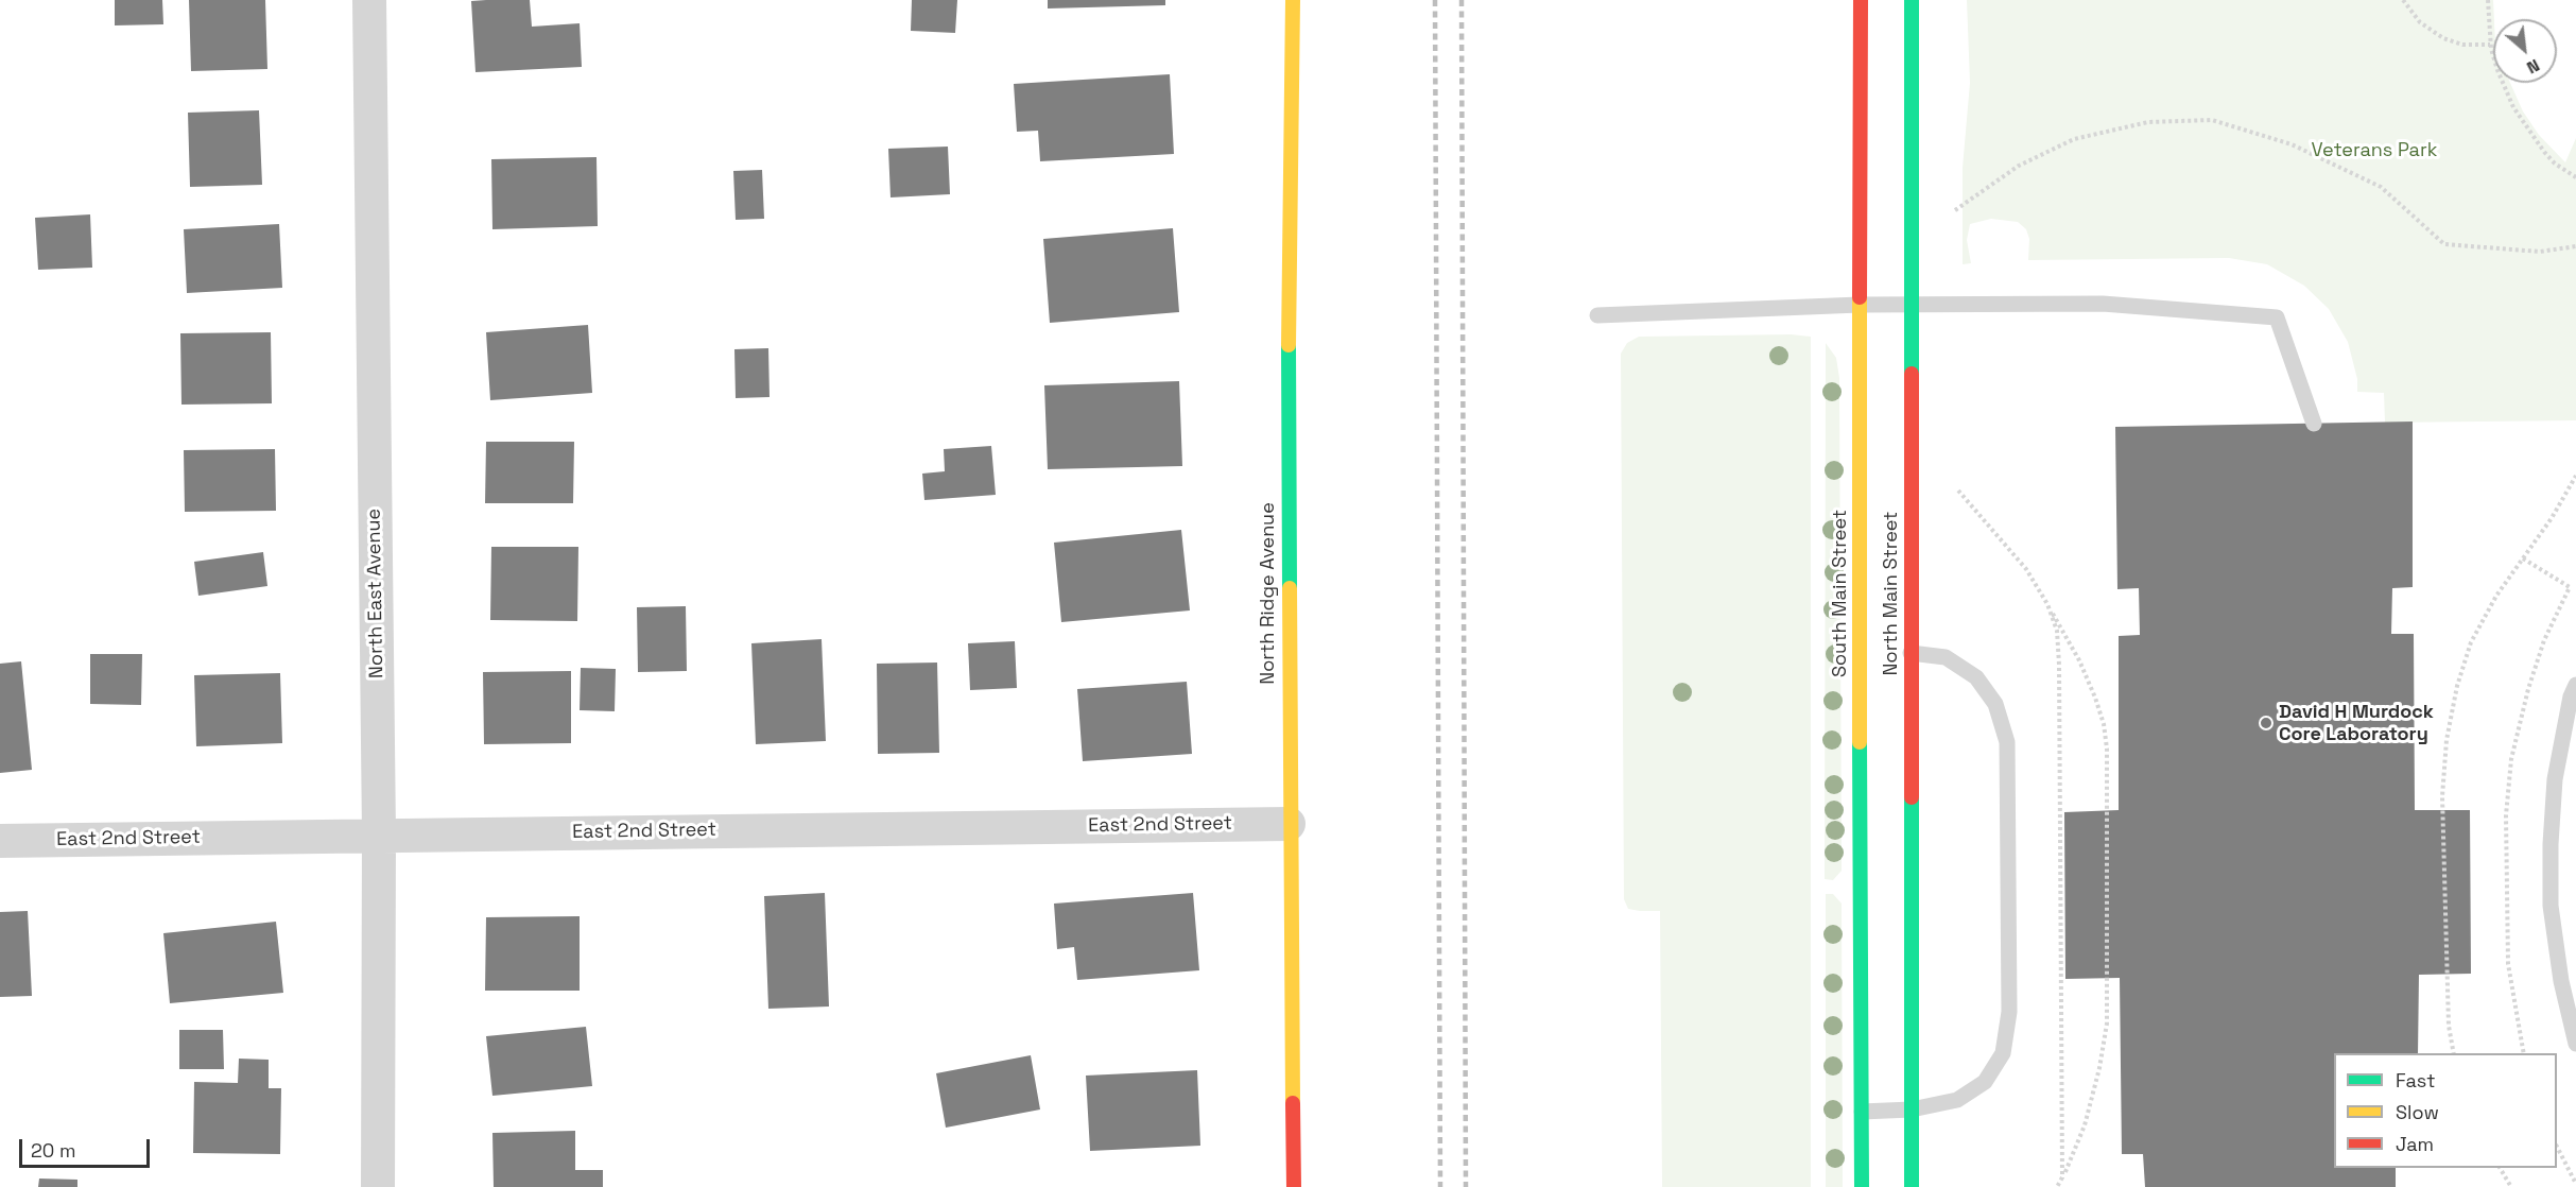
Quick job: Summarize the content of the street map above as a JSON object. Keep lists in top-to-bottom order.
{
  "streets": {
    "main road": ["North Ridge Avenue", "South Main Street", "North Main Street"],
    "street": ["North East Avenue", "East 2nd Street"]
  },
  "crossings": [
    ["North East Avenue", "East 2nd Street"],
    ["North Ridge Avenue", "East 2nd Street"]
  ],
  "parks": ["Veterans Park"],
  "places": ["David H Murdock Core Laboratory"],
  "legend": ["Fast", "Slow", "Jam"],
  "scale_bar": "20 m",
  "north": "bottom right"
}
